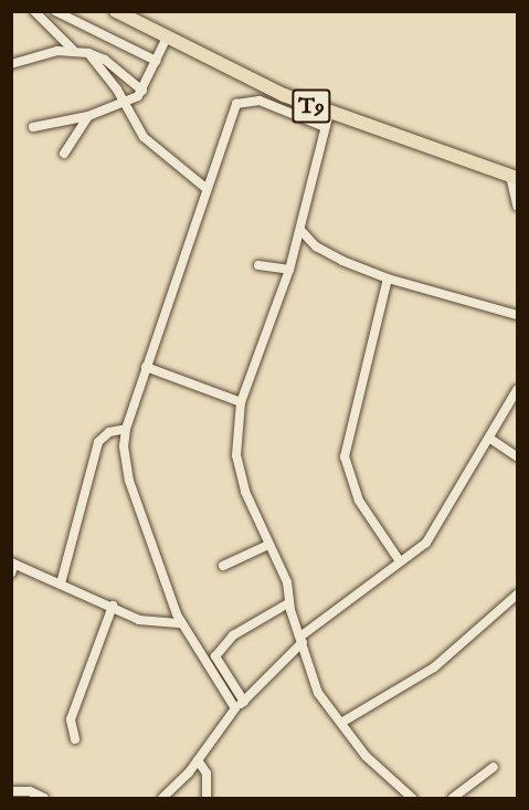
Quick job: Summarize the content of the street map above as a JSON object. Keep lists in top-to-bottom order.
{
  "streets": {
    "highway": ["T9"]
  }
}
